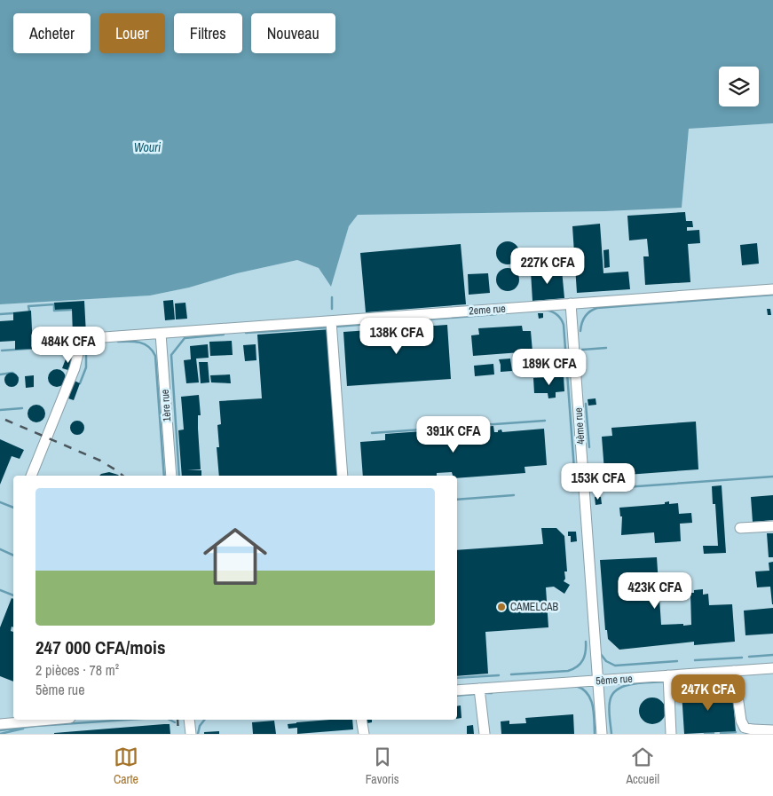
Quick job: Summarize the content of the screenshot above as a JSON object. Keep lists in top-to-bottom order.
{
  "streets": {
    "street": [
      "2eme rue",
      "1ère rue",
      "4ème rue",
      "5ème rue"
    ]
  },
  "crossings": [
    ["2eme rue", "1ère rue"],
    ["2eme rue", "4ème rue"],
    ["4ème rue", "5ème rue"]
  ],
  "water": ["Wouri"],
  "places": ["CAMELCAB"],
  "page": {
    "chip": [
      "Acheter",
      "Louer",
      "Filtres",
      "Nouveau"
    ],
    "price": [
      "227K CFA",
      "138K CFA",
      "484K CFA",
      "189K CFA",
      "391K CFA",
      "153K CFA",
      "423K CFA",
      "247K CFA"
    ],
    "list": [
      {
        "name": "247 000 CFA/mois",
        "note": "2 pièces · 78 m² · 5ème rue"
      }
    ],
    "tabs": ["Carte", "Favoris", "Accueil"]
  }
}
